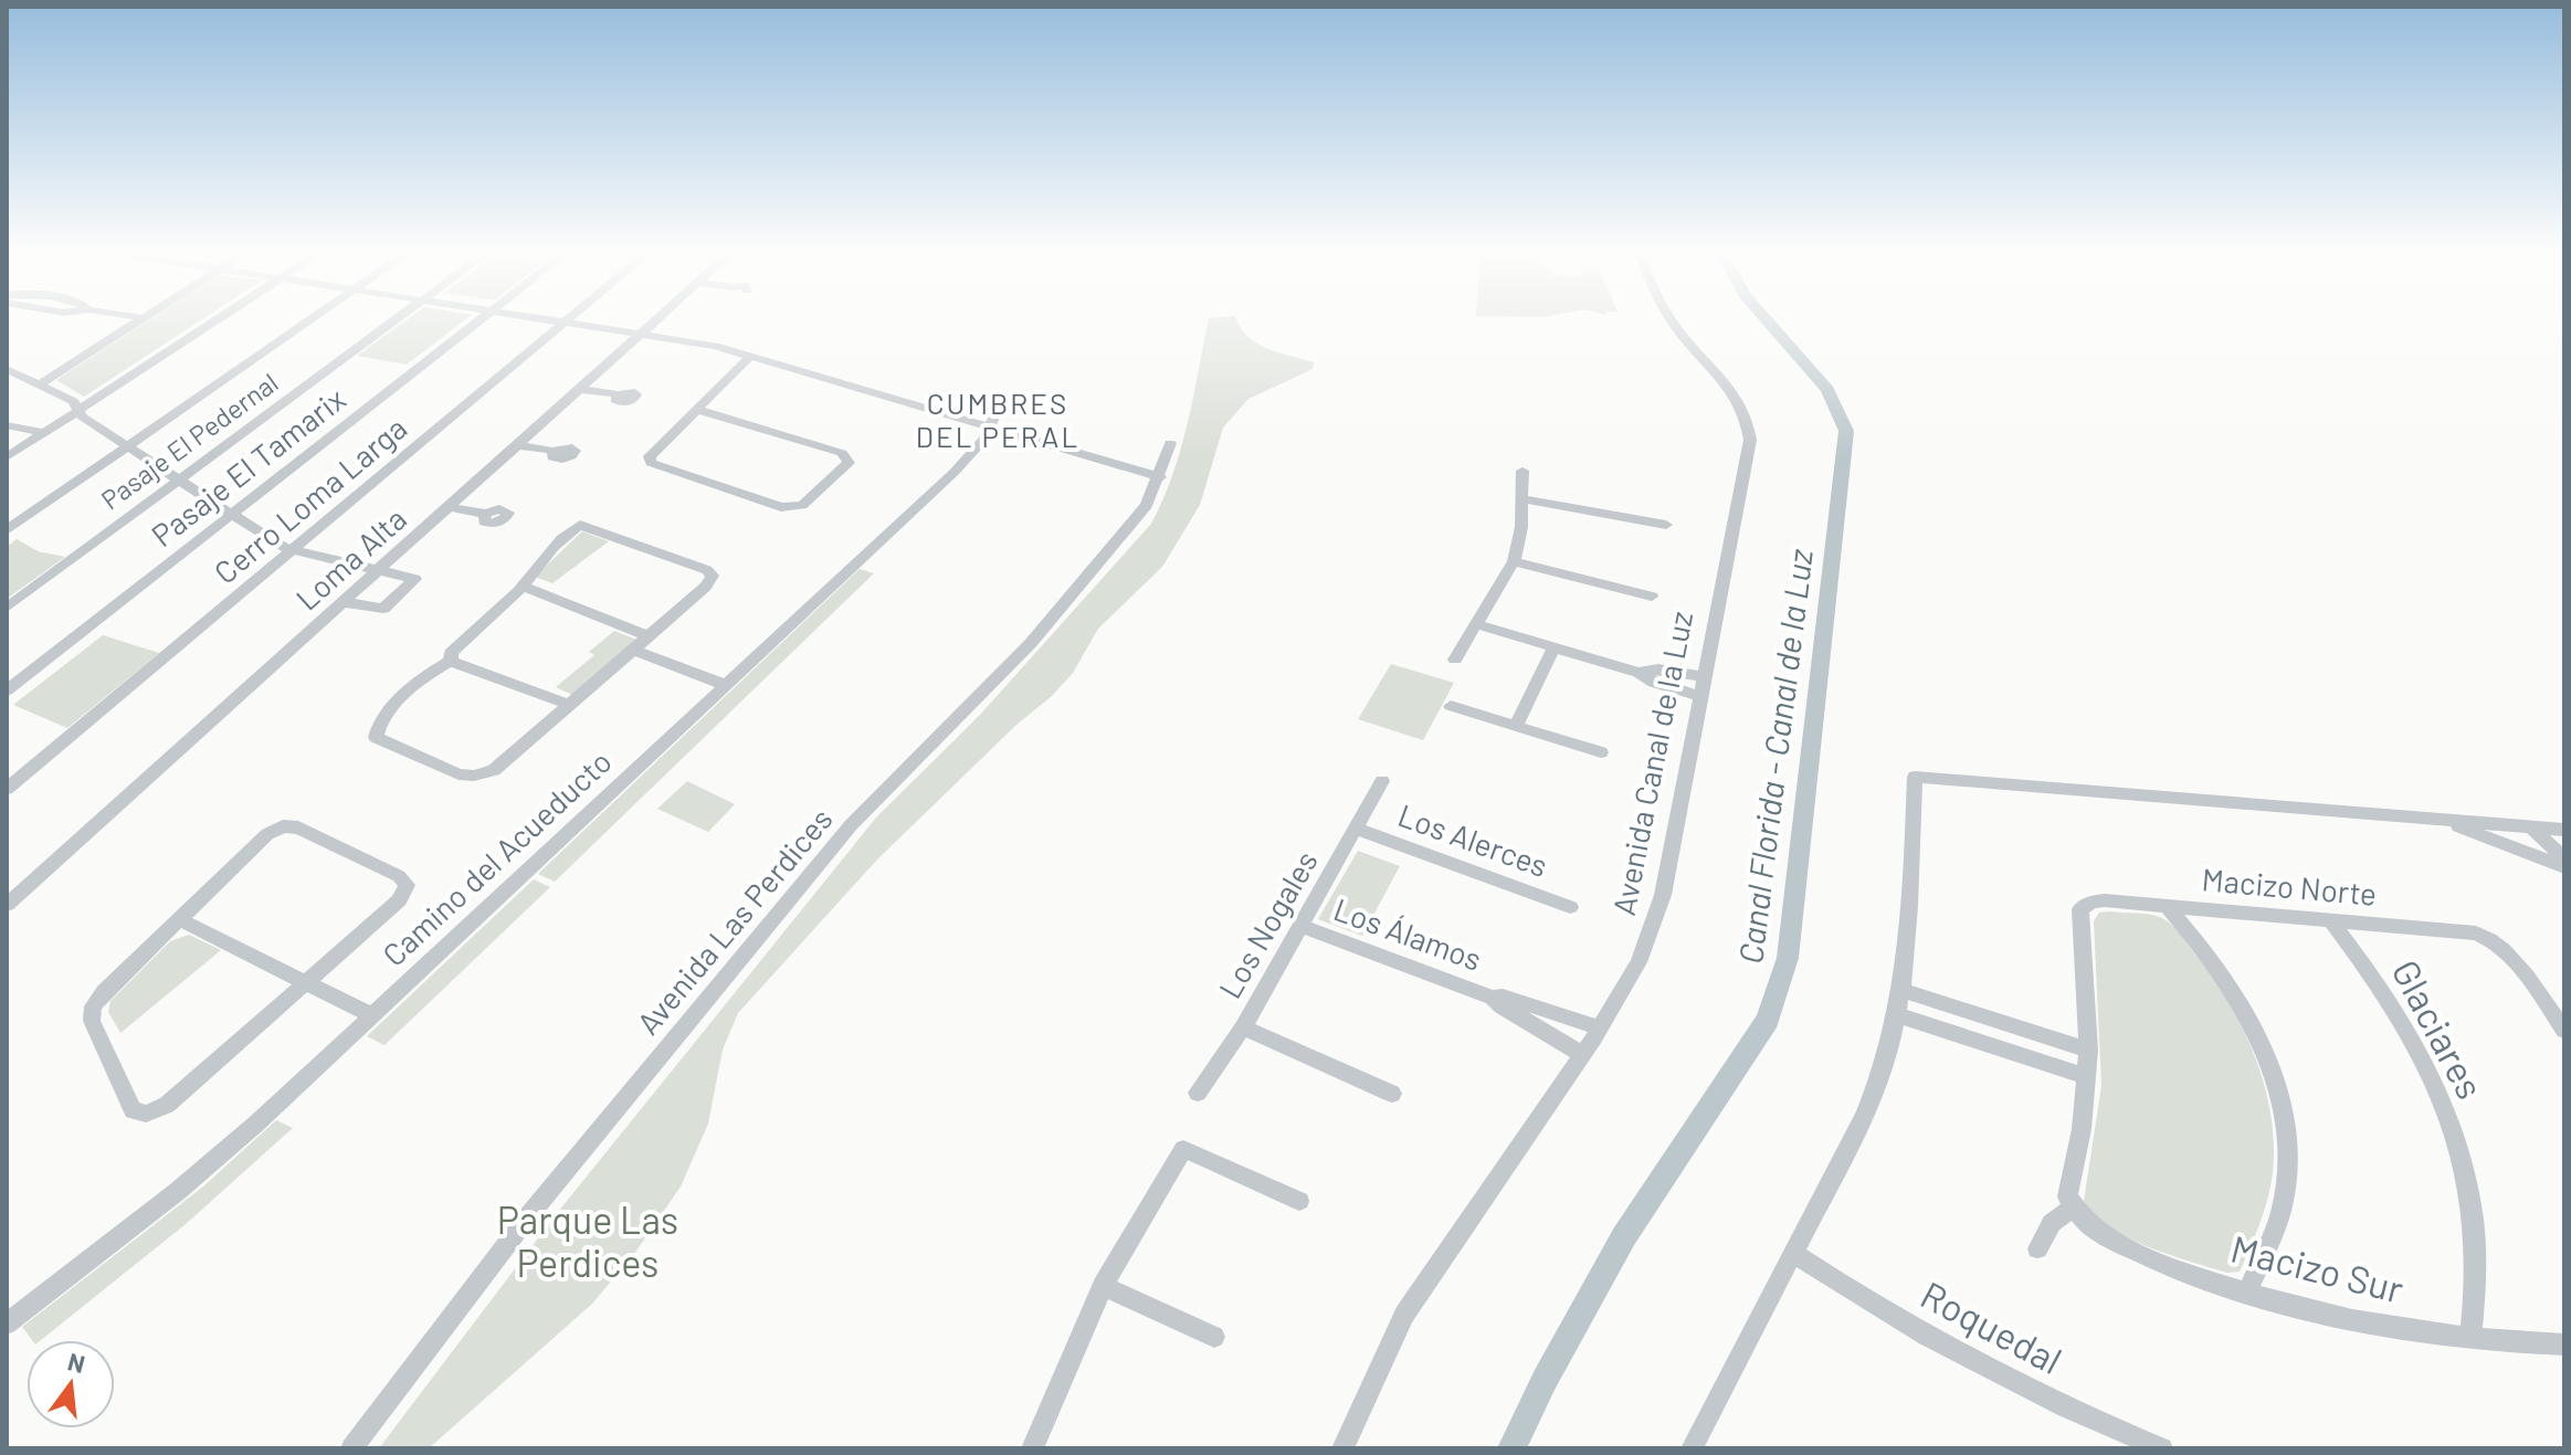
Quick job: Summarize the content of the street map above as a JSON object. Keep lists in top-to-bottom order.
{
  "streets": {
    "street": [
      "Pasaje El Pedernal",
      "Pasaje El Tamarix",
      "Cerro Loma Larga",
      "Loma Alta",
      "Avenida Canal de la Luz",
      "Los Alerces",
      "Camino del Acueducto",
      "Macizo Norte",
      "Avenida Las Perdices",
      "Los Nogales",
      "Los Álamos",
      "Glaciares",
      "Macizo Sur",
      "Roquedal"
    ]
  },
  "crossings": [
    ["Avenida Canal de la Luz", "Los Álamos"],
    ["Los Alerces", "Los Nogales"],
    ["Macizo Norte", "Glaciares"],
    ["Los Nogales", "Los Álamos"],
    ["Glaciares", "Macizo Sur"]
  ],
  "districts": ["CUMBRES DEL PERAL"],
  "water": ["Canal Florida - Canal de la Luz"],
  "parks": ["Parque Las Perdices"],
  "north": "top"
}
